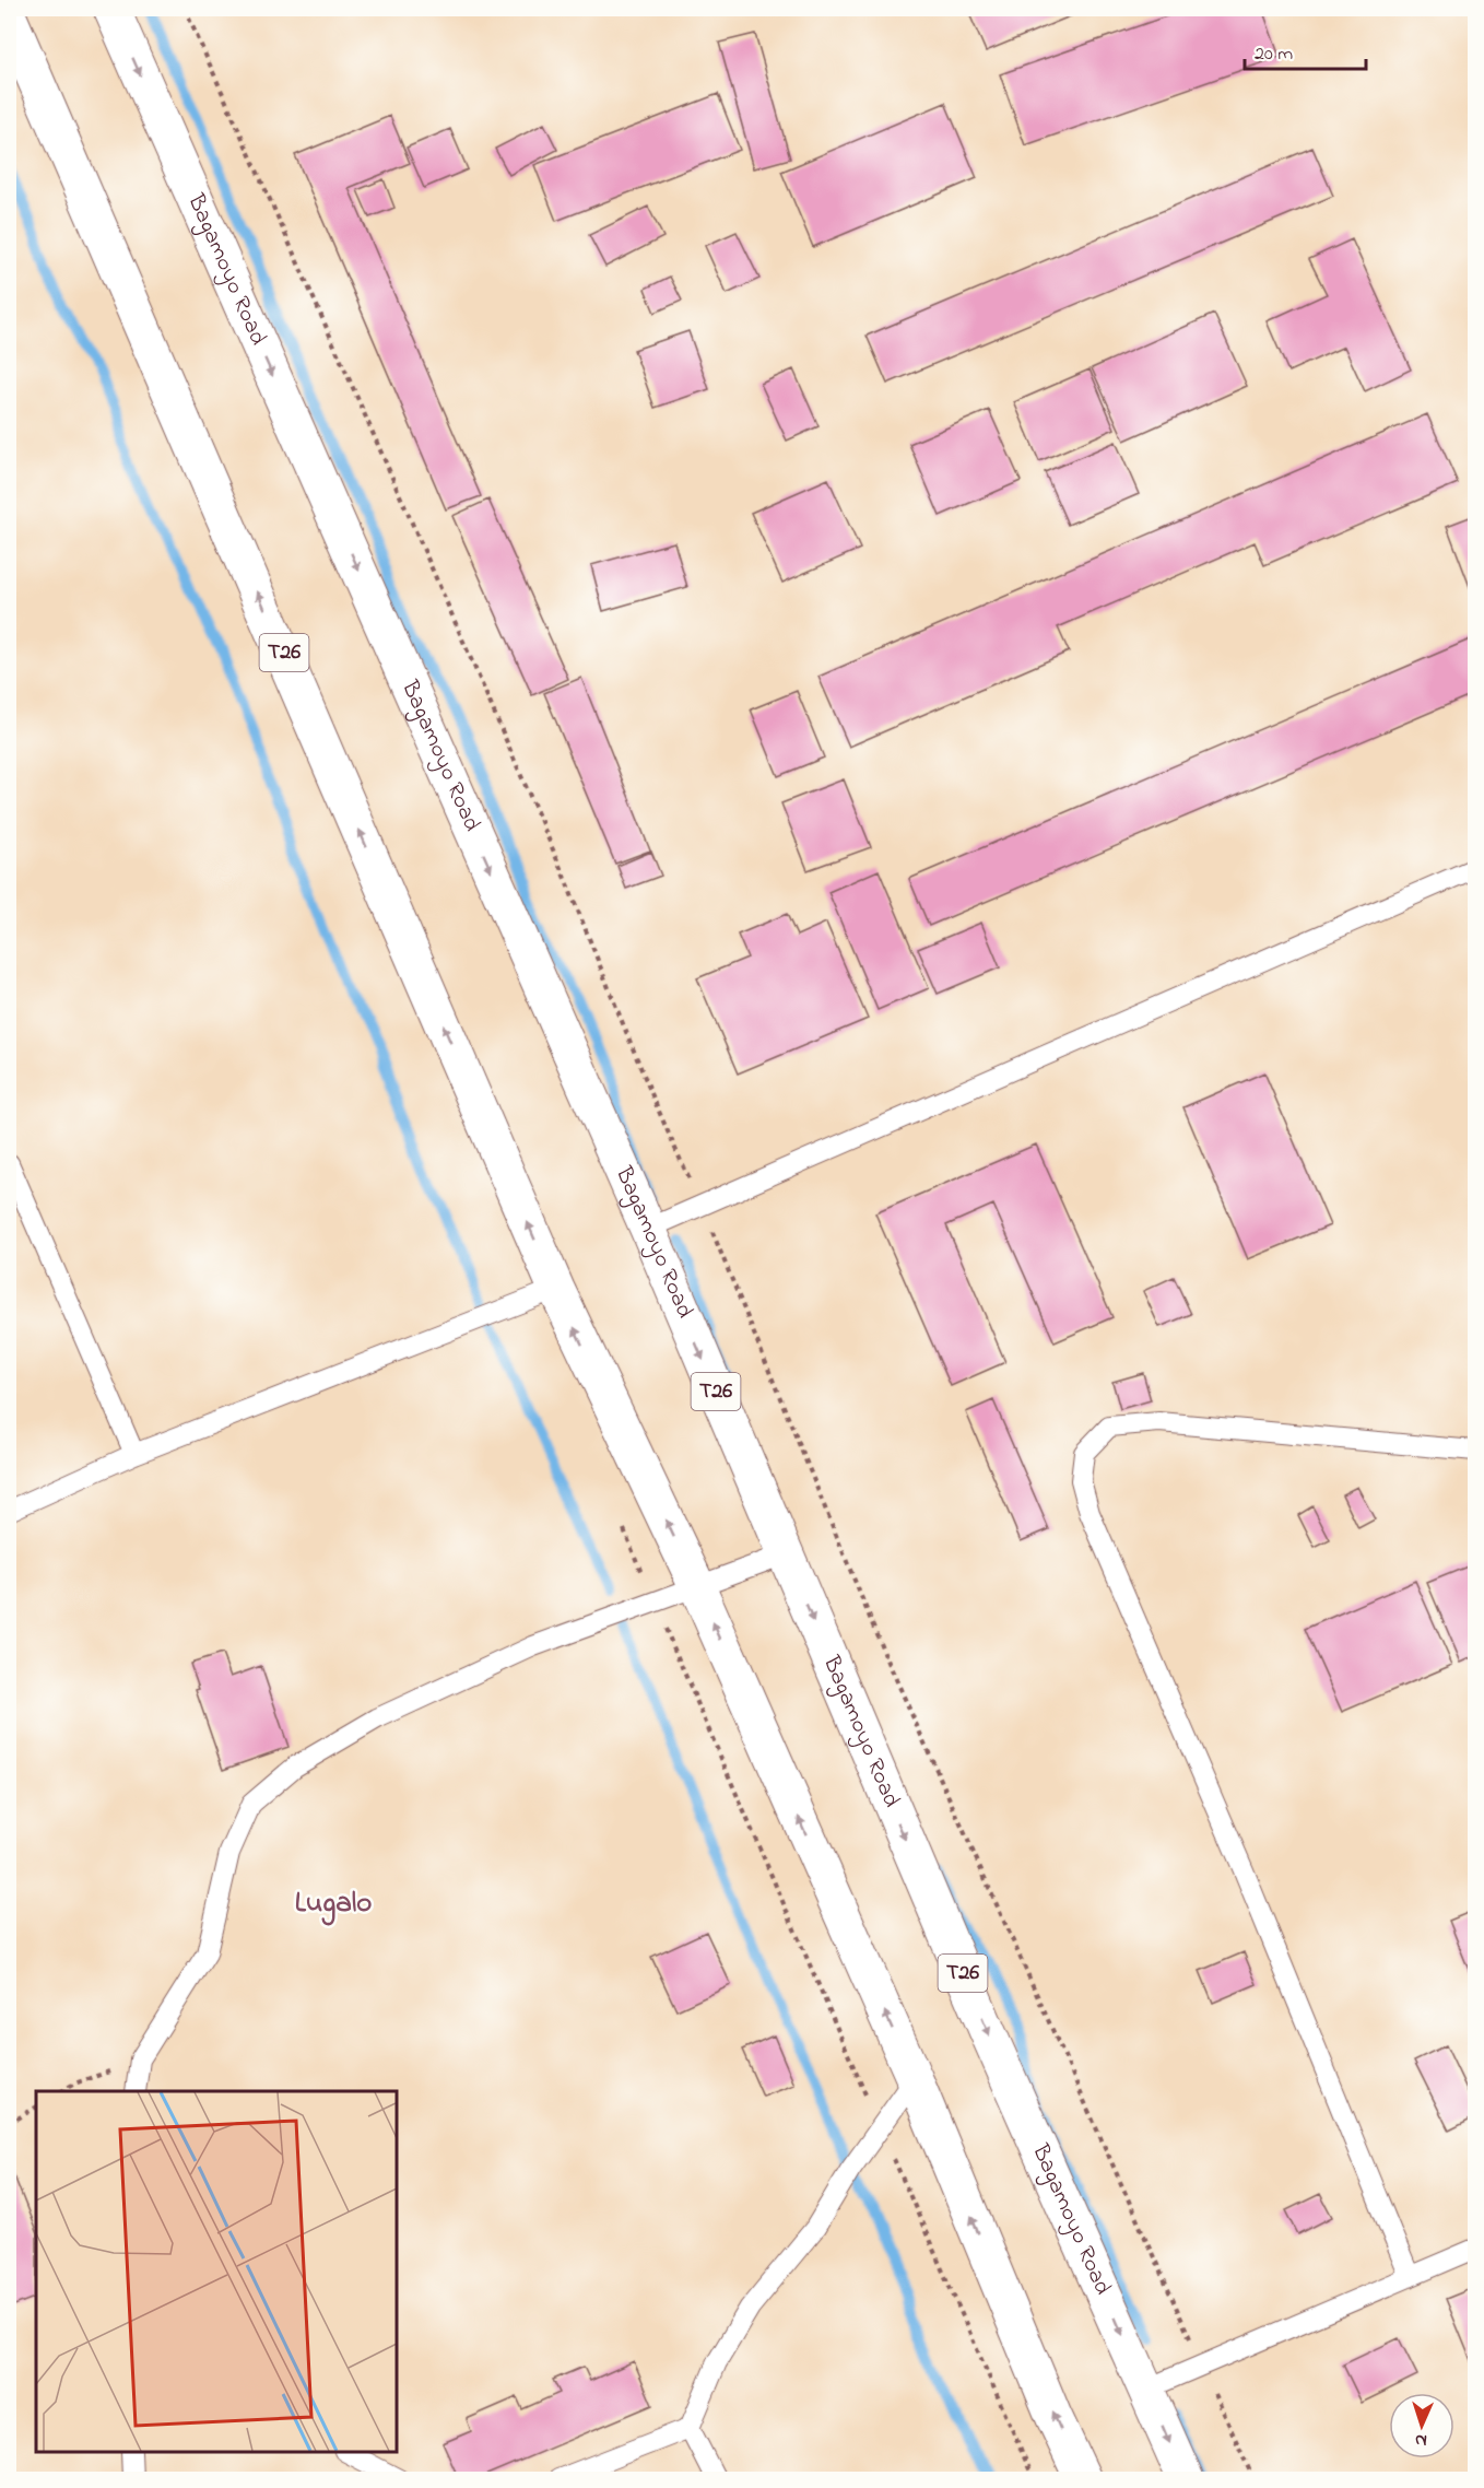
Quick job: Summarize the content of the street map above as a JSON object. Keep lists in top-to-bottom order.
{
  "streets": {
    "highway": ["Bagamoyo Road", "T26"]
  },
  "districts": ["Lugalo"],
  "scale_bar": "20 m",
  "north": "bottom"
}
